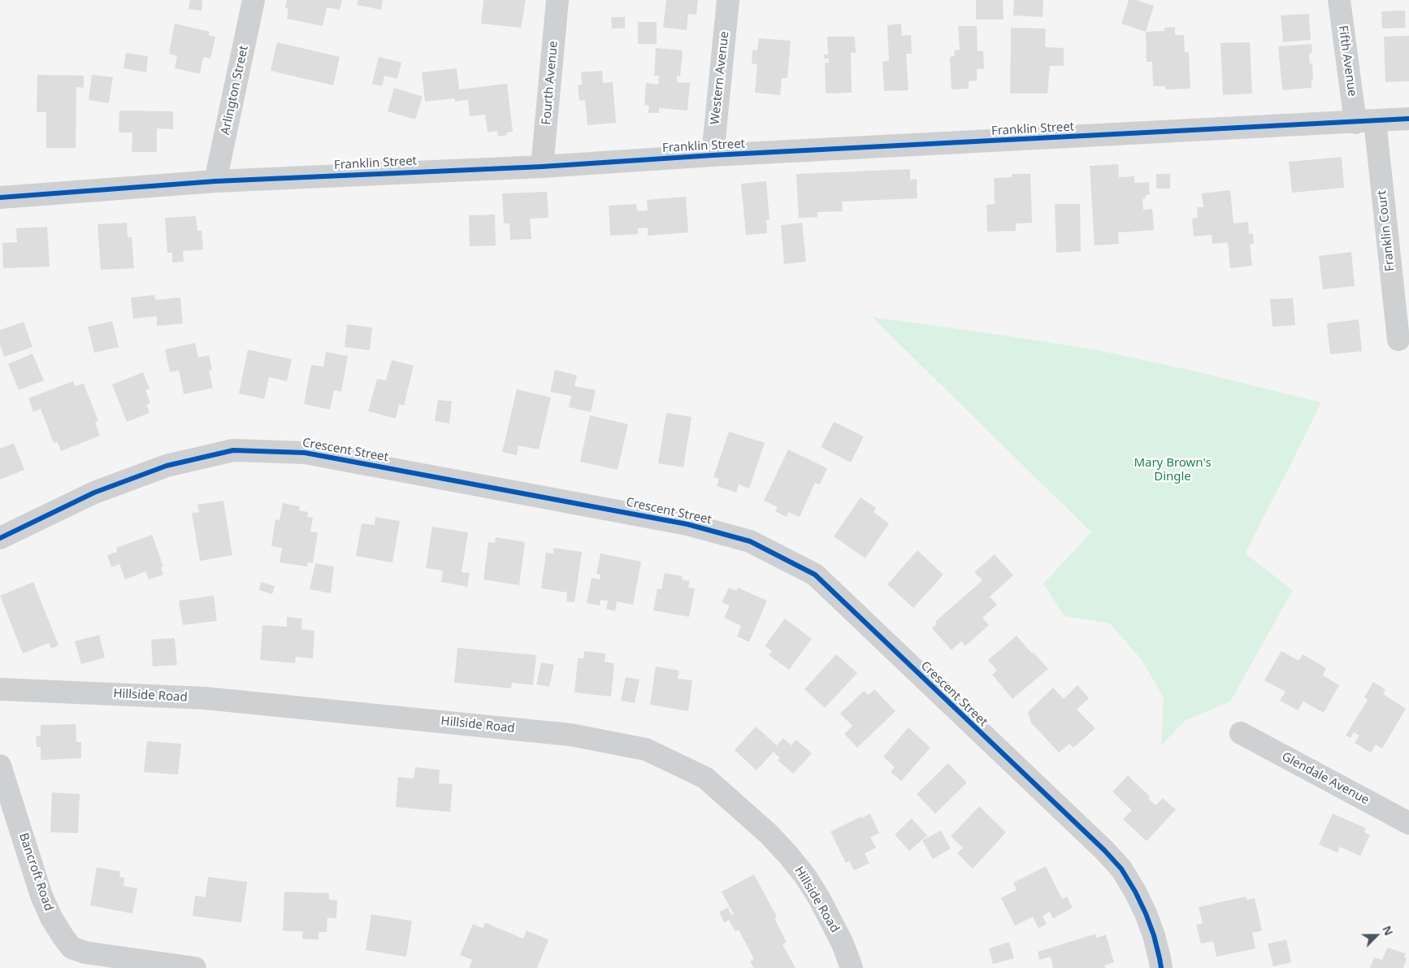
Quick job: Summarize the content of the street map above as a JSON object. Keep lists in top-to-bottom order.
{
  "streets": {
    "street": [
      "Fifth Avenue",
      "Western Avenue",
      "Fourth Avenue",
      "Arlington Street",
      "Franklin Street",
      "Franklin Court",
      "Crescent Street",
      "Hillside Road",
      "Glendale Avenue",
      "Bancroft Road"
    ]
  },
  "crossings": [
    ["Fifth Avenue", "Franklin Street"],
    ["Fifth Avenue", "Franklin Court"],
    ["Western Avenue", "Franklin Street"],
    ["Fourth Avenue", "Franklin Street"],
    ["Arlington Street", "Franklin Street"],
    ["Franklin Street", "Franklin Court"]
  ],
  "parks": ["Mary Brown's Dingle"],
  "north": "top right"
}
